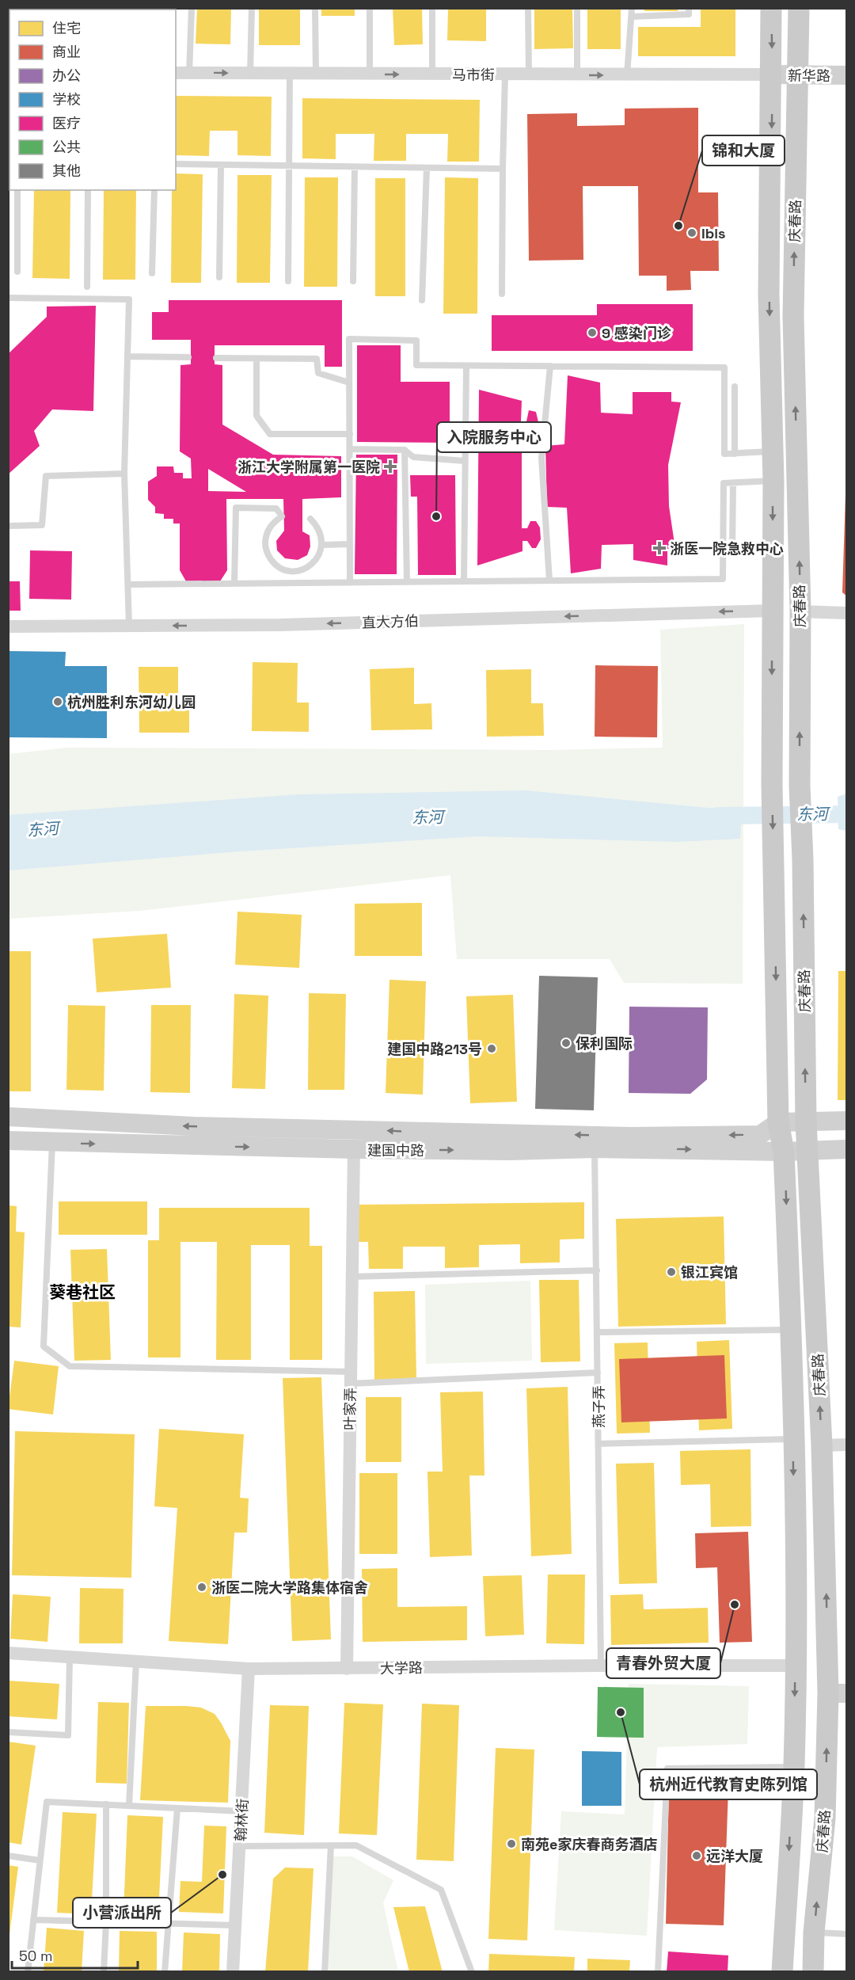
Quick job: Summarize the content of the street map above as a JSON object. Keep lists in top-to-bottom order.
{
  "streets": {
    "main road": ["新华路", "庆春路", "建国中路"],
    "street": [
      "马市街",
      "直大方伯",
      "叶家弄",
      "大学路",
      "翰林街"
    ],
    "lane": ["燕子弄"]
  },
  "crossings": [
    ["马市街", "新华路"],
    ["马市街", "庆春路"],
    ["新华路", "庆春路"],
    ["庆春路", "直大方伯"],
    ["庆春路", "建国中路"],
    ["庆春路", "大学路"],
    ["建国中路", "燕子弄"],
    ["建国中路", "叶家弄"],
    ["燕子弄", "大学路"],
    ["叶家弄", "大学路"],
    ["大学路", "翰林街"]
  ],
  "one_way": ["直大方伯"],
  "districts": ["葵巷社区"],
  "water": ["东河"],
  "places": {
    "other": [
      "锦和大厦",
      "Ibis",
      "9 感染门诊",
      "入院服务中心",
      "杭州胜利东河幼儿园",
      "保利国际",
      "建国中路213号",
      "银江宾馆",
      "浙医二院大学路集体宿舍",
      "青春外贸大厦",
      "杭州近代教育史陈列馆",
      "南苑e家庆春商务酒店",
      "远洋大厦",
      "小营派出所"
    ],
    "health": ["浙江大学附属第一医院", "浙医一院急救中心"]
  },
  "legend": [
    "住宅",
    "商业",
    "办公",
    "学校",
    "医疗",
    "公共",
    "其他"
  ],
  "scale_bar": "50 m"
}
